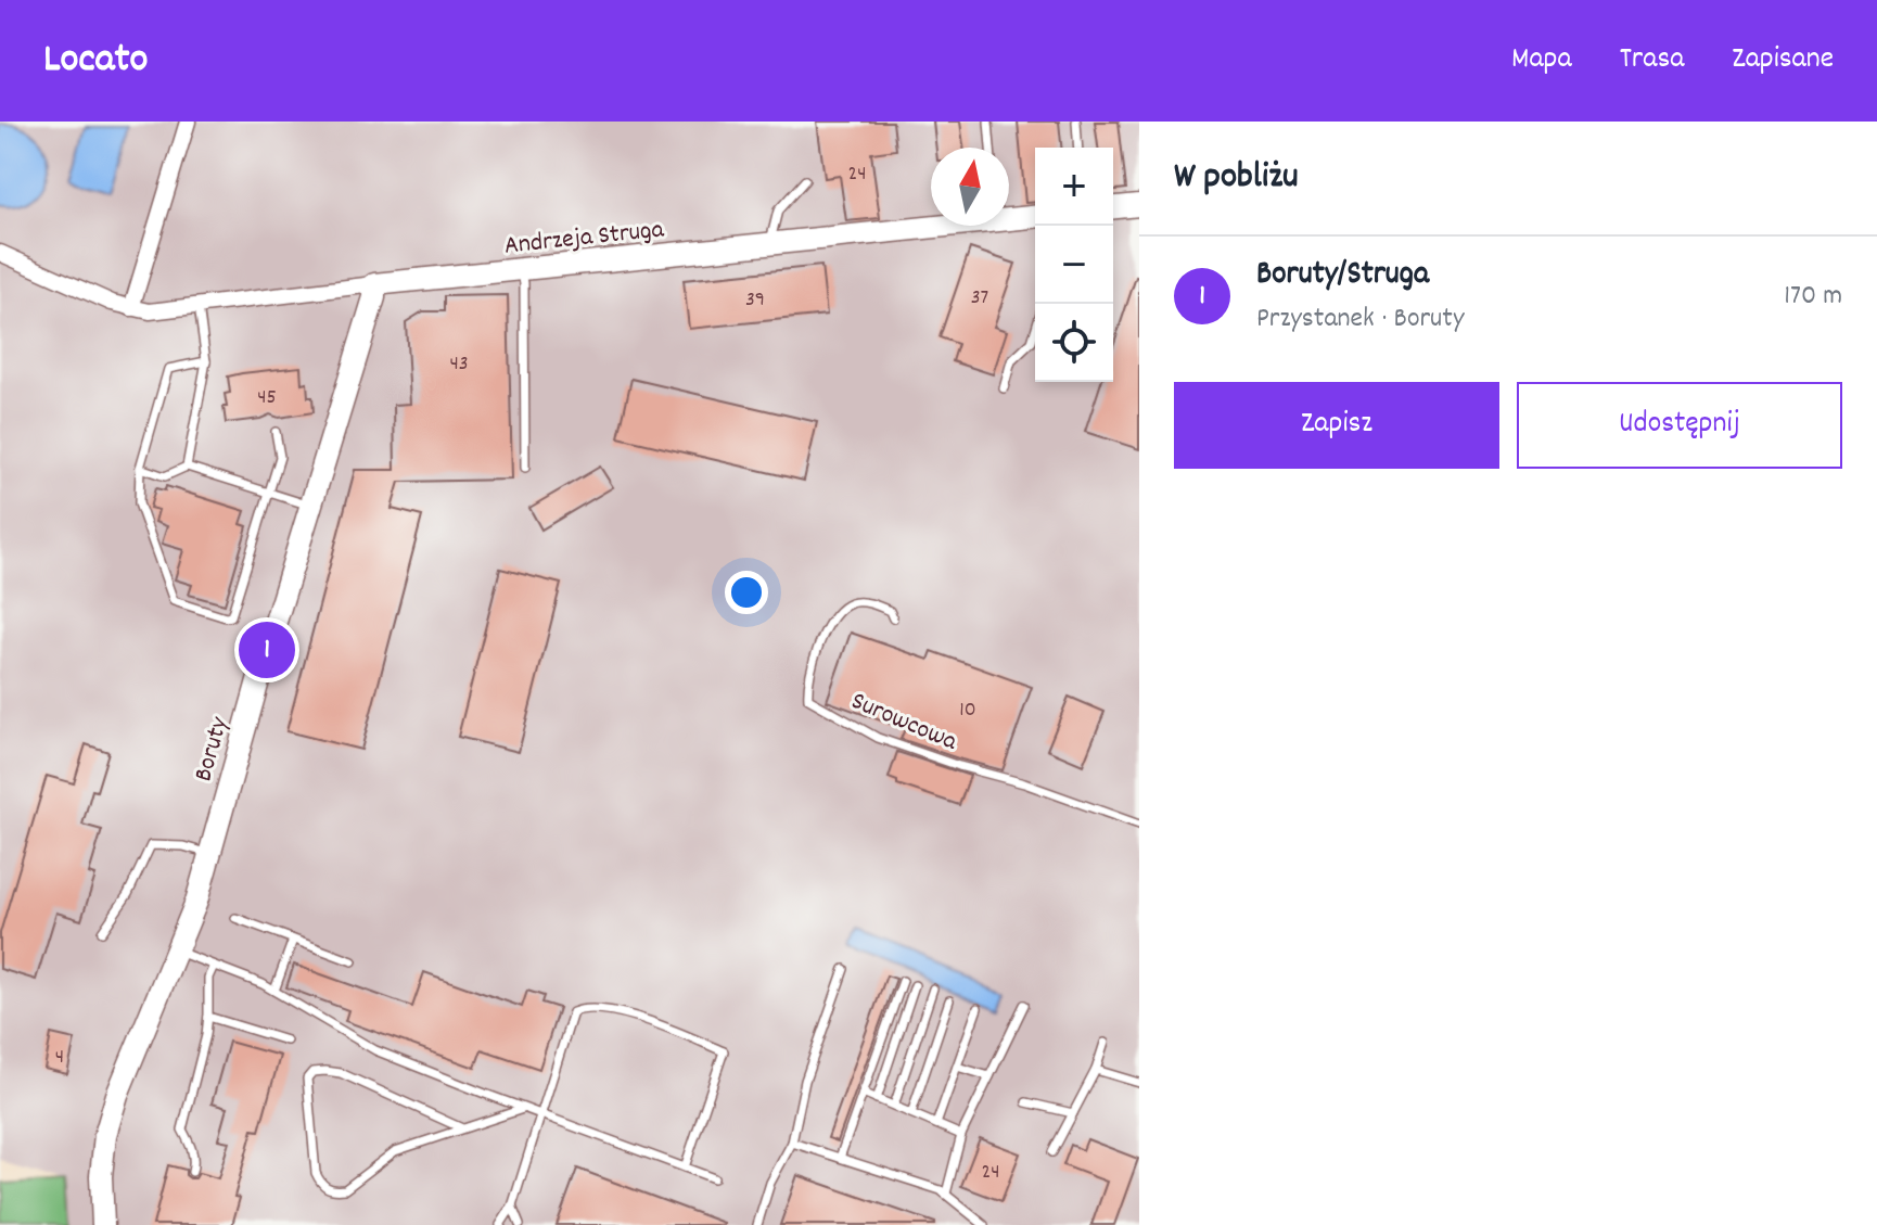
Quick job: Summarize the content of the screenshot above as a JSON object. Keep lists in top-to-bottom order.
{
  "streets": {
    "street": ["Andrzeja Struga", "Boruty"],
    "lane": ["Surowcowa"]
  },
  "crossings": [
    ["Andrzeja Struga", "Boruty"]
  ],
  "house_numbers": [
    "24",
    "37",
    "39",
    "43",
    "45",
    "10",
    "4",
    "24"
  ],
  "north": "top",
  "page": {
    "header": "Locato",
    "nav": ["Mapa", "Trasa", "Zapisane"],
    "heading": "W pobliżu",
    "map_buttons": ["+", "−"],
    "list": [
      {
        "mark": "1",
        "name": "Boruty/Struga",
        "note": "Przystanek · Boruty",
        "value": "170 m"
      }
    ],
    "buttons": ["Zapisz", "Udostępnij"],
    "pins": "1"
  }
}
